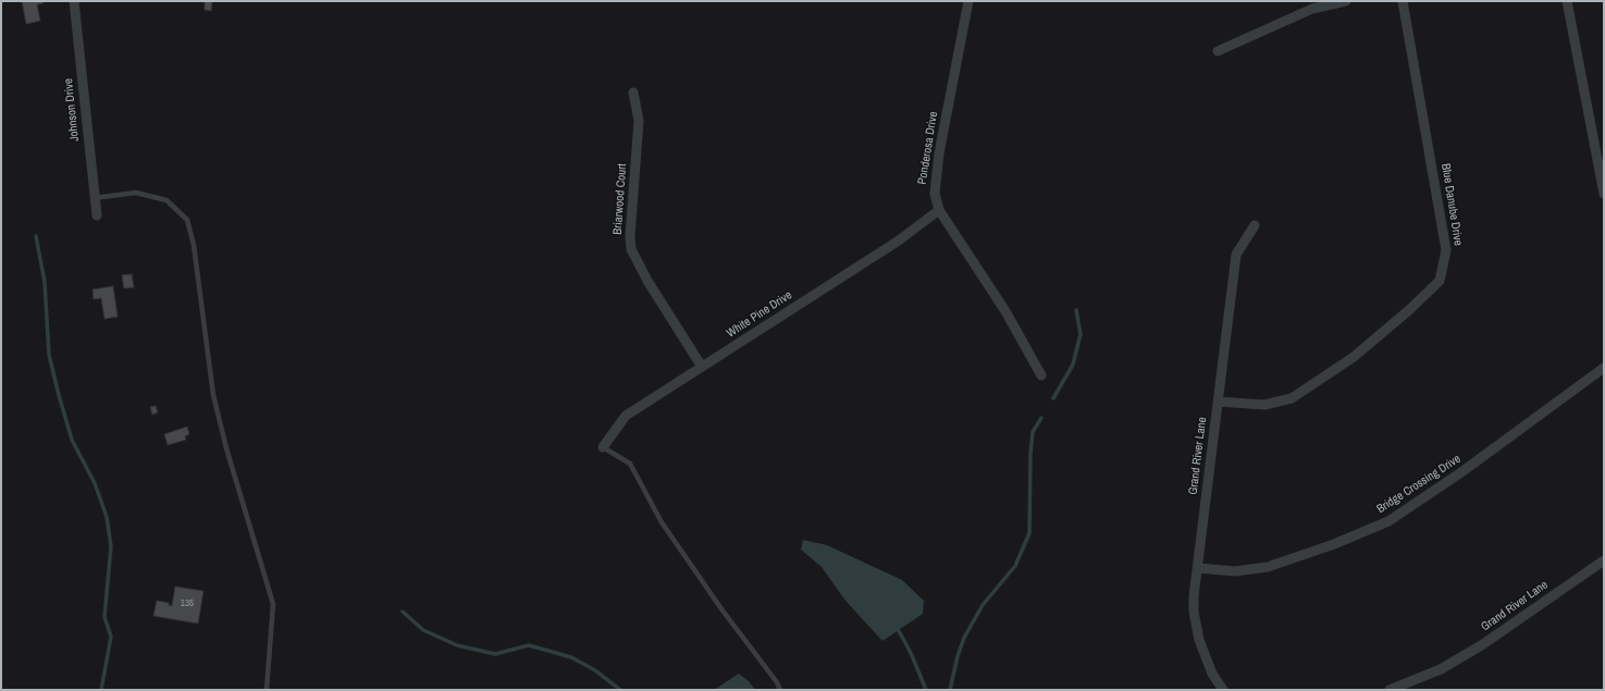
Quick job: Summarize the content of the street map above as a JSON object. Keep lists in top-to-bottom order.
{
  "streets": {
    "street": [
      "Johnson Drive",
      "Ponderosa Drive",
      "Briarwood Court",
      "Blue Danube Drive",
      "White Pine Drive",
      "Grand River Lane",
      "Bridge Crossing Drive"
    ]
  },
  "crossings": [
    ["Ponderosa Drive", "White Pine Drive"],
    ["Briarwood Court", "White Pine Drive"],
    ["Blue Danube Drive", "Grand River Lane"],
    ["Grand River Lane", "Bridge Crossing Drive"]
  ],
  "house_numbers": ["135"]
}
